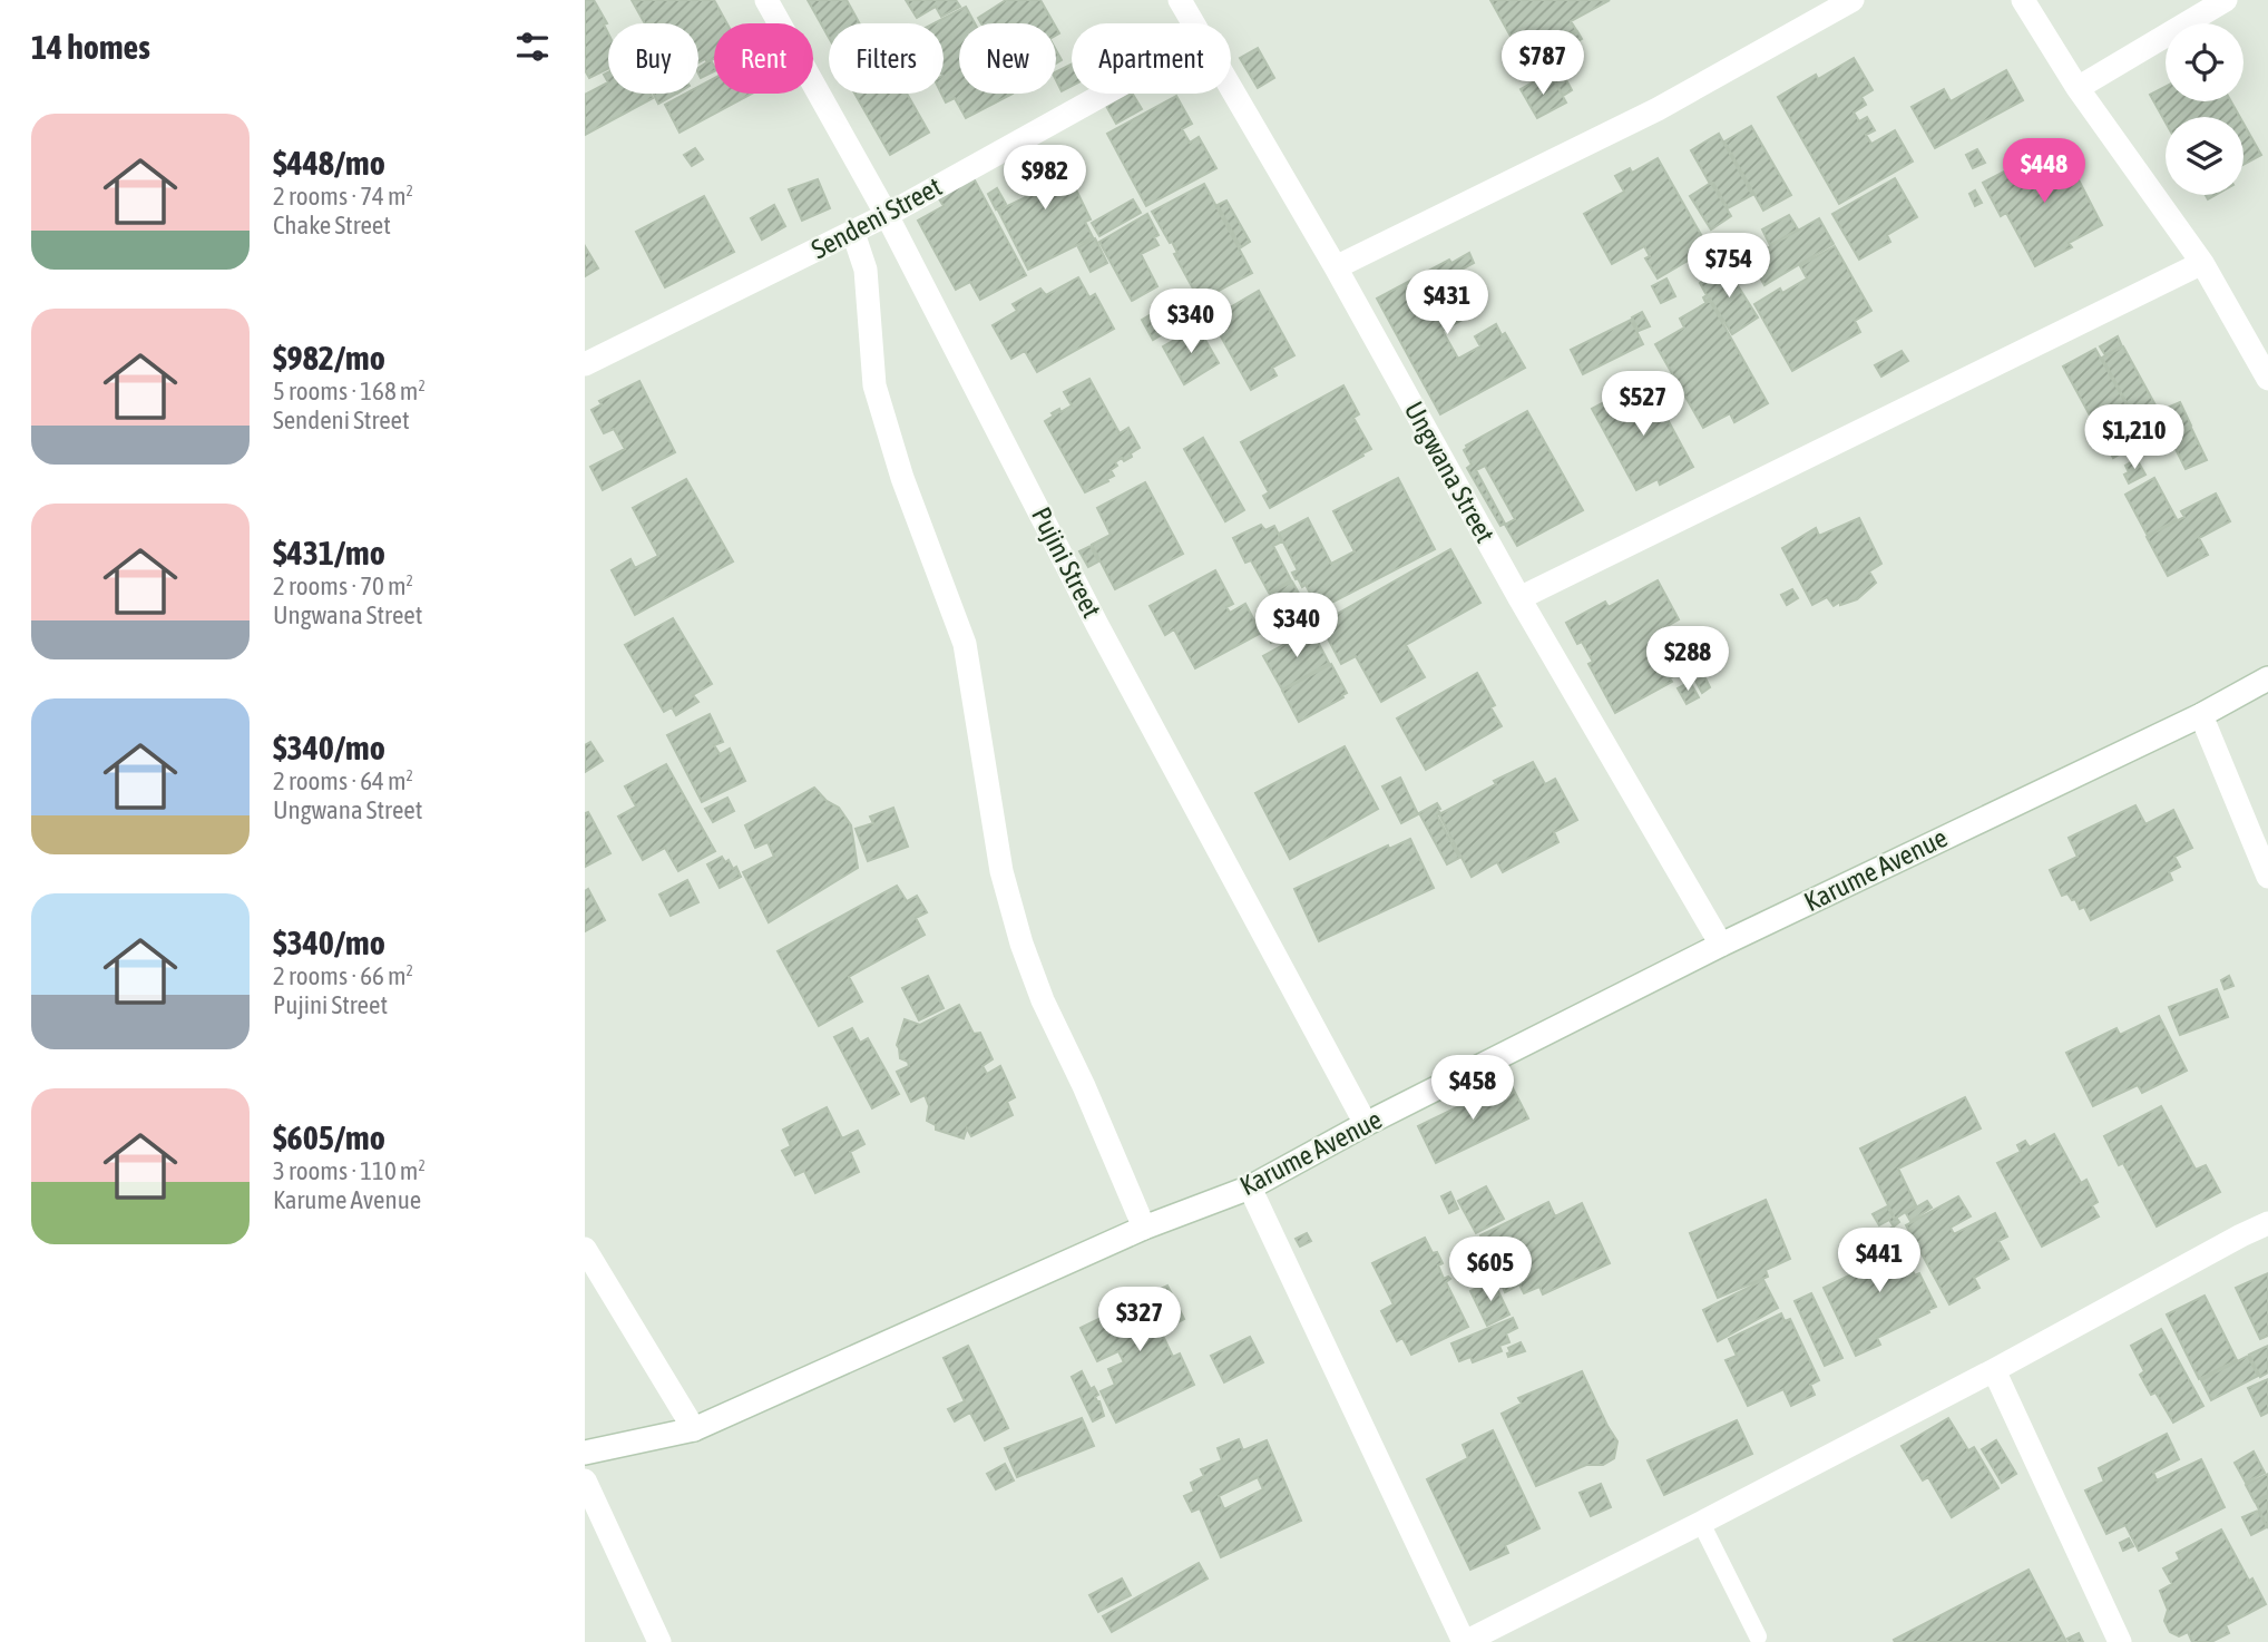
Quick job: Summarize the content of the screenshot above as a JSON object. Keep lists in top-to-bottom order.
{
  "streets": {
    "street": [
      "Sendeni Street",
      "Ungwana Street",
      "Pujini Street",
      "Karume Avenue"
    ]
  },
  "crossings": [
    ["Sendeni Street", "Pujini Street"],
    ["Ungwana Street", "Karume Avenue"],
    ["Pujini Street", "Karume Avenue"]
  ],
  "page": {
    "heading": "14 homes",
    "chip": [
      "Buy",
      "Rent",
      "Filters",
      "New",
      "Apartment"
    ],
    "price": [
      "$787",
      "$448",
      "$982",
      "$754",
      "$431",
      "$340",
      "$527",
      "$1,210",
      "$340",
      "$288",
      "$458",
      "$441",
      "$605",
      "$327"
    ],
    "list": [
      {
        "name": "$448/mo",
        "note": "2 rooms · 74 m² · Chake Street"
      },
      {
        "name": "$982/mo",
        "note": "5 rooms · 168 m² · Sendeni Street"
      },
      {
        "name": "$431/mo",
        "note": "2 rooms · 70 m² · Ungwana Street"
      },
      {
        "name": "$340/mo",
        "note": "2 rooms · 64 m² · Ungwana Street"
      },
      {
        "name": "$340/mo",
        "note": "2 rooms · 66 m² · Pujini Street"
      },
      {
        "name": "$605/mo",
        "note": "3 rooms · 110 m² · Karume Avenue"
      }
    ]
  }
}
